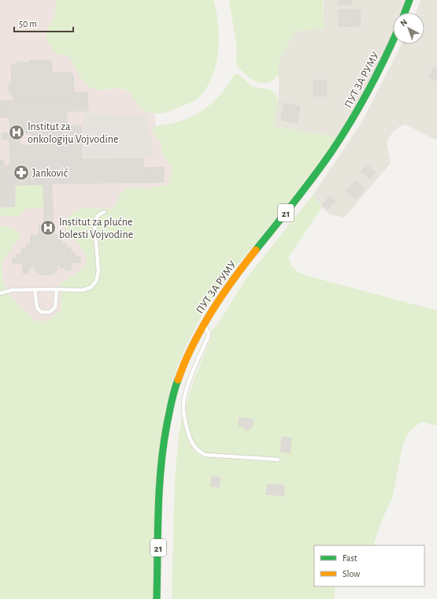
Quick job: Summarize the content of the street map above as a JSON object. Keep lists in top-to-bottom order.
{
  "streets": {
    "main road": ["ПУТ ЗА РУМУ", "21"]
  },
  "places": {
    "hospital": ["Institut za onkologiju Vojvodine", "Institut za plućne bolesti Vojvodine"],
    "pharmacy": ["Janković"]
  },
  "legend": ["Fast", "Slow"],
  "scale_bar": "50 m",
  "north": "top left"
}
